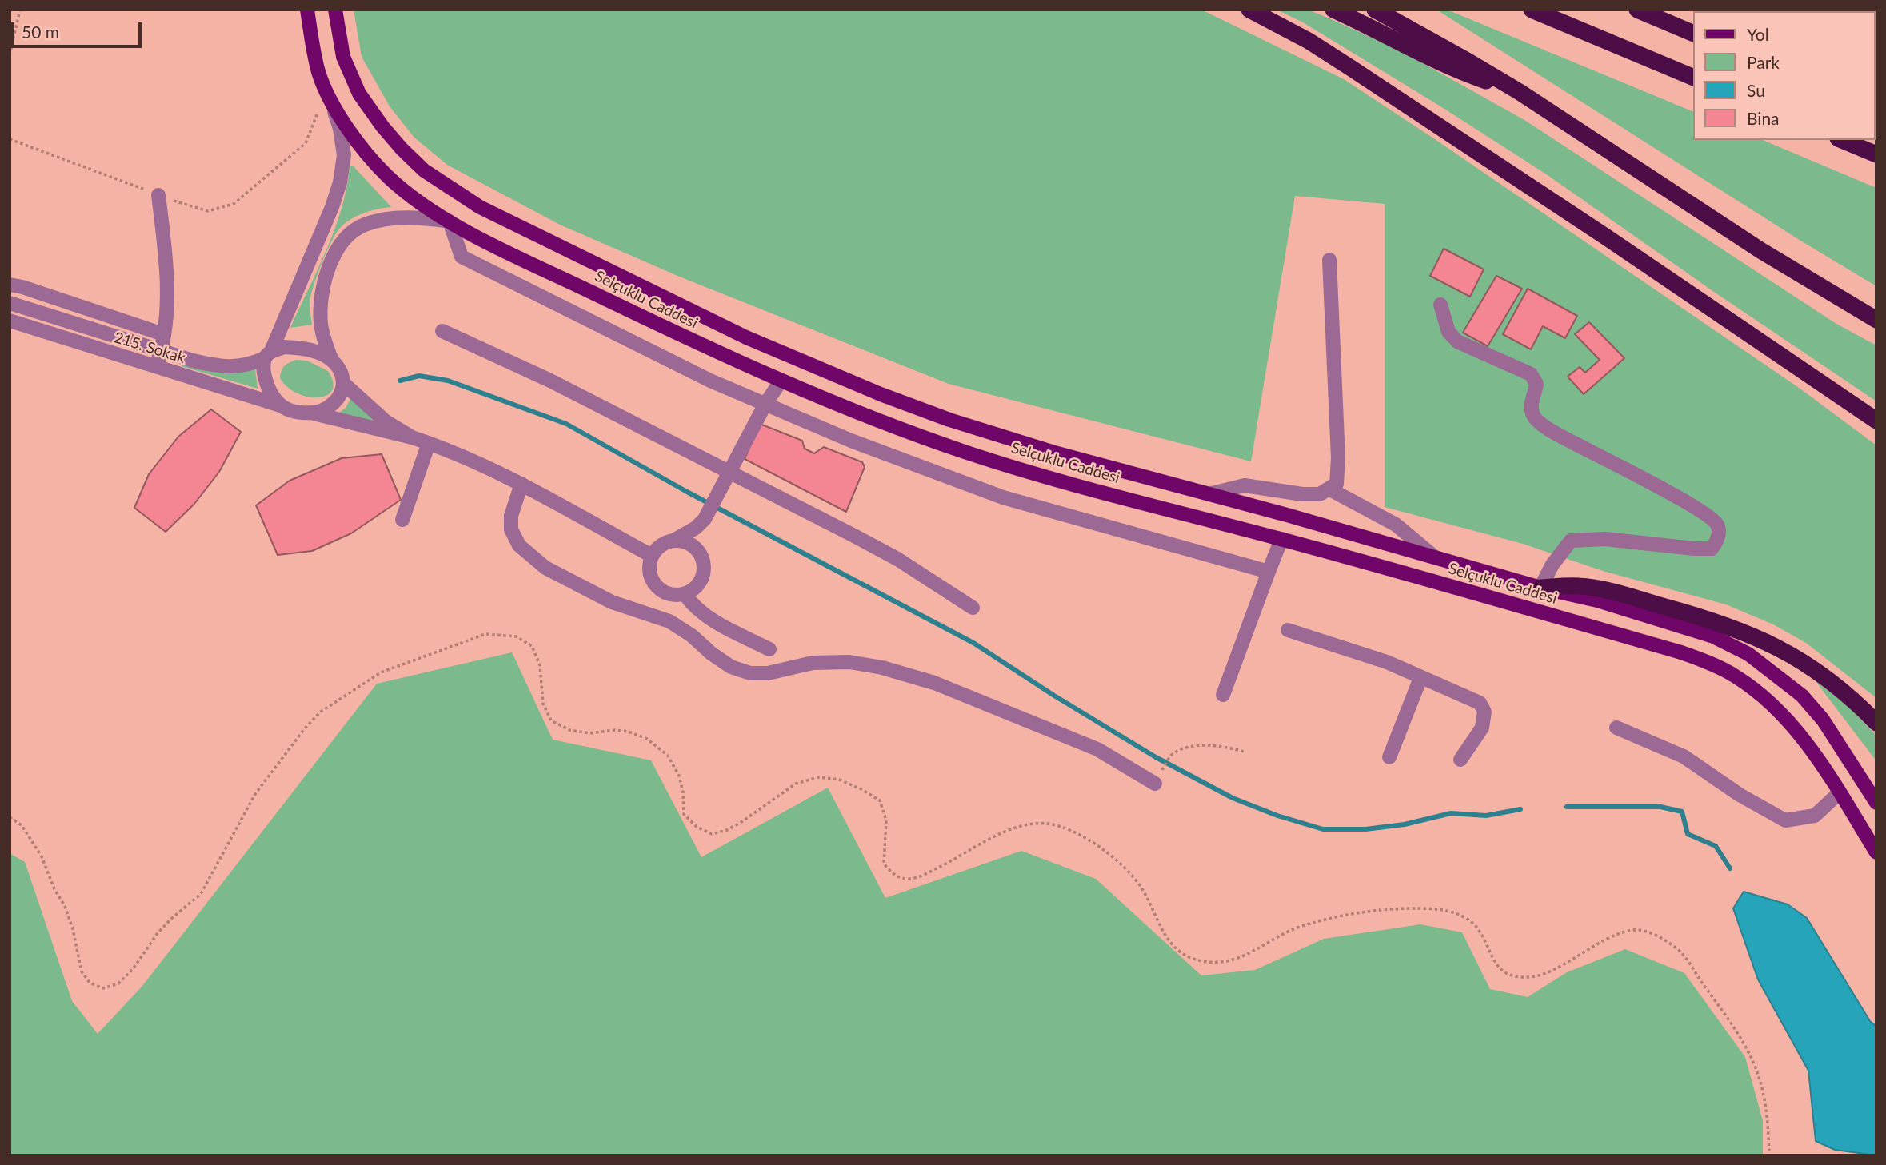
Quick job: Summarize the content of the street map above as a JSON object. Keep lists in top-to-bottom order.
{
  "streets": {
    "main road": ["Selçuklu Caddesi"],
    "street": ["215. Sokak"]
  },
  "legend": [
    "Yol",
    "Park",
    "Su",
    "Bina"
  ],
  "scale_bar": "50 m"
}
